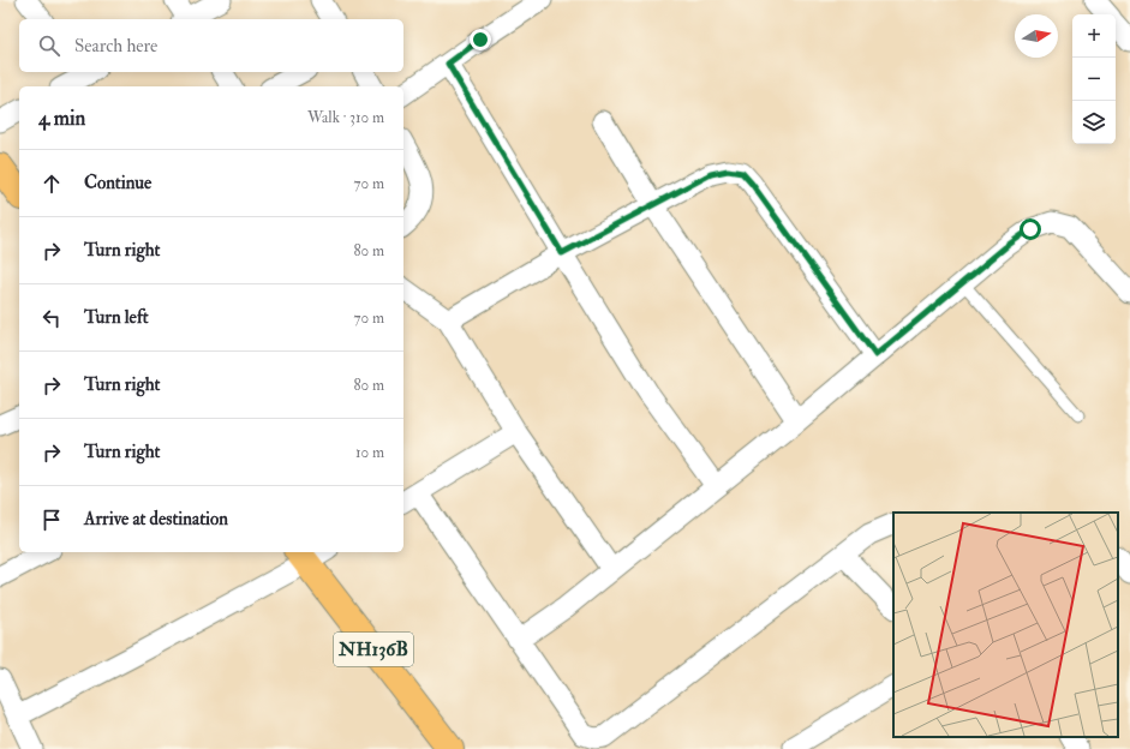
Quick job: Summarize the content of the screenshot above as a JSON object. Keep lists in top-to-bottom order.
{
  "streets": {
    "highway": ["NH136B"]
  },
  "north": "right",
  "page": {
    "map_buttons": ["+", "−"],
    "search": "Search here",
    "heading": ["4 min", "Walk · 310 m"],
    "list": [
      ["Continue", "70 m"],
      ["Turn right", "80 m"],
      ["Turn left", "70 m"],
      ["Turn right", "80 m"],
      ["Turn right", "10 m"],
      "Arrive at destination"
    ]
  }
}
